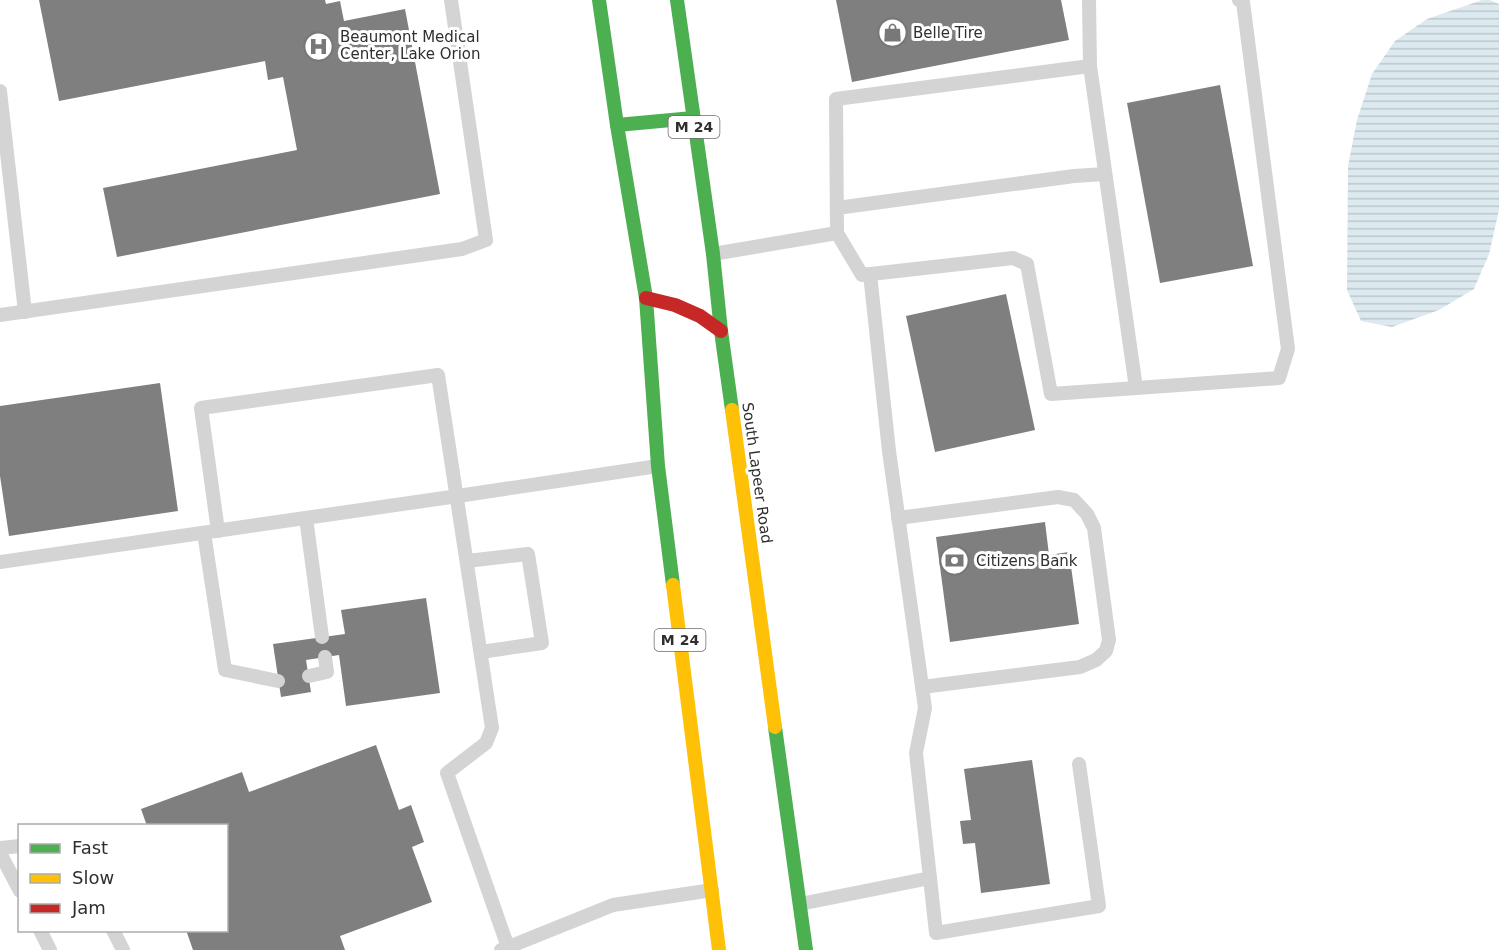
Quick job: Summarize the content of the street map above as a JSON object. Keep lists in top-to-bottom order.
{
  "streets": {
    "main road": ["M 24", "South Lapeer Road"]
  },
  "places": {
    "shop": ["Belle Tire"],
    "hospital": ["Beaumont Medical Center, Lake Orion"],
    "bank": ["Citizens Bank"]
  },
  "legend": ["Fast", "Slow", "Jam"]
}
